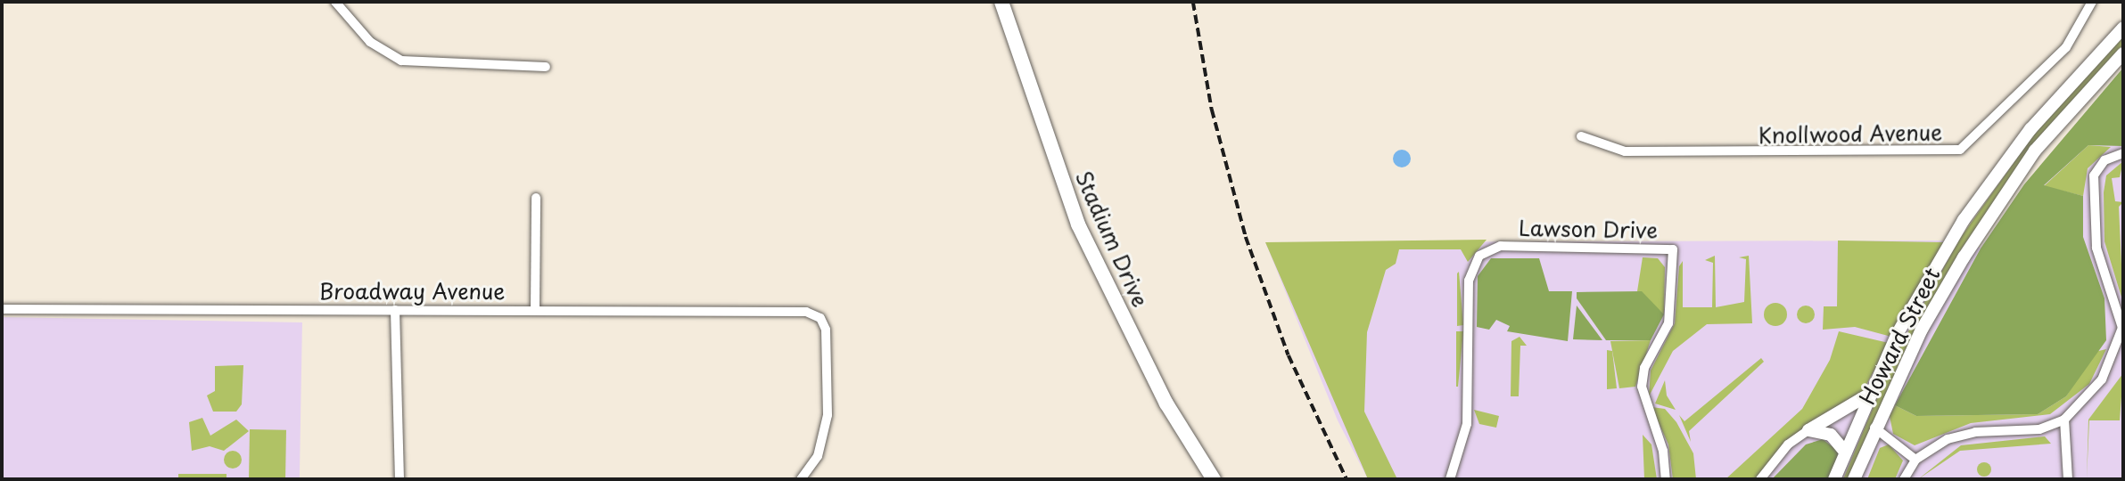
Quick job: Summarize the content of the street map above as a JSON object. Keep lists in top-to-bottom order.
{
  "streets": {
    "main road": ["Stadium Drive"],
    "street": [
      "Knollwood Avenue",
      "Lawson Drive",
      "Broadway Avenue",
      "Howard Street"
    ]
  }
}
